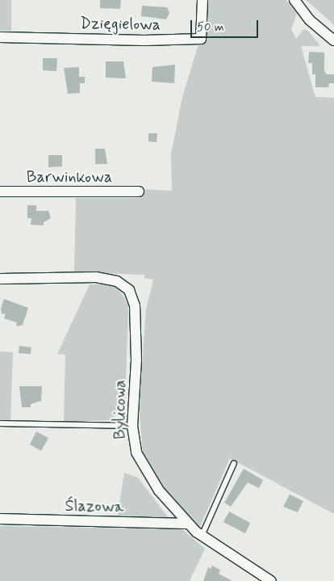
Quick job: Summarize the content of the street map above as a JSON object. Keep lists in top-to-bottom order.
{
  "streets": {
    "street": [
      "Dzięgielowa",
      "Barwinkowa",
      "Bylicowa",
      "Ślazowa"
    ]
  },
  "crossings": [
    ["Bylicowa", "Ślazowa"]
  ],
  "scale_bar": "50 m"
}
